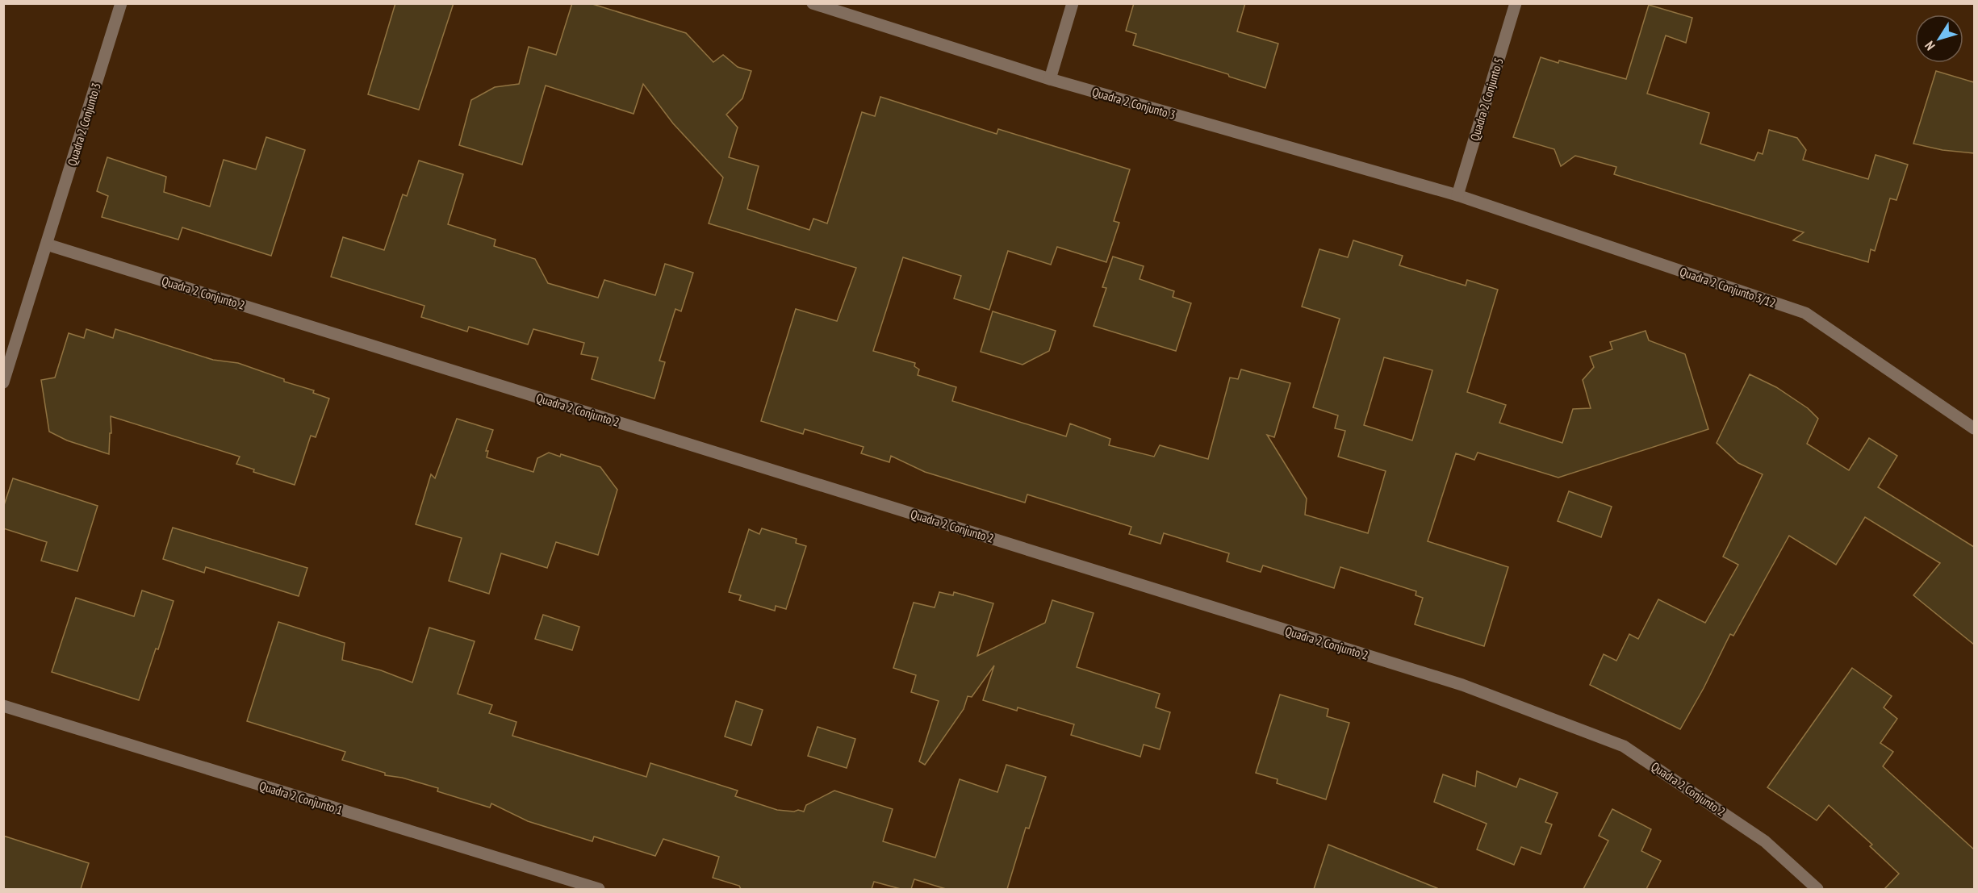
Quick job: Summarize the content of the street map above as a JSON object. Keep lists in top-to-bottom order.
{
  "streets": {
    "street": [
      "Quadra 2 Conjunto 5",
      "Quadra 2 Conjunto 3",
      "Quadra 2 Conjunto 3/12",
      "Quadra 2 Conjunto 2",
      "Quadra 2 Conjunto 1"
    ]
  },
  "crossings": [
    ["Quadra 2 Conjunto 5", "Quadra 2 Conjunto 3"],
    ["Quadra 2 Conjunto 5", "Quadra 2 Conjunto 3/12"],
    ["Quadra 2 Conjunto 3", "Quadra 2 Conjunto 3/12"],
    ["Quadra 2 Conjunto 3", "Quadra 2 Conjunto 2"]
  ],
  "north": "bottom left"
}
